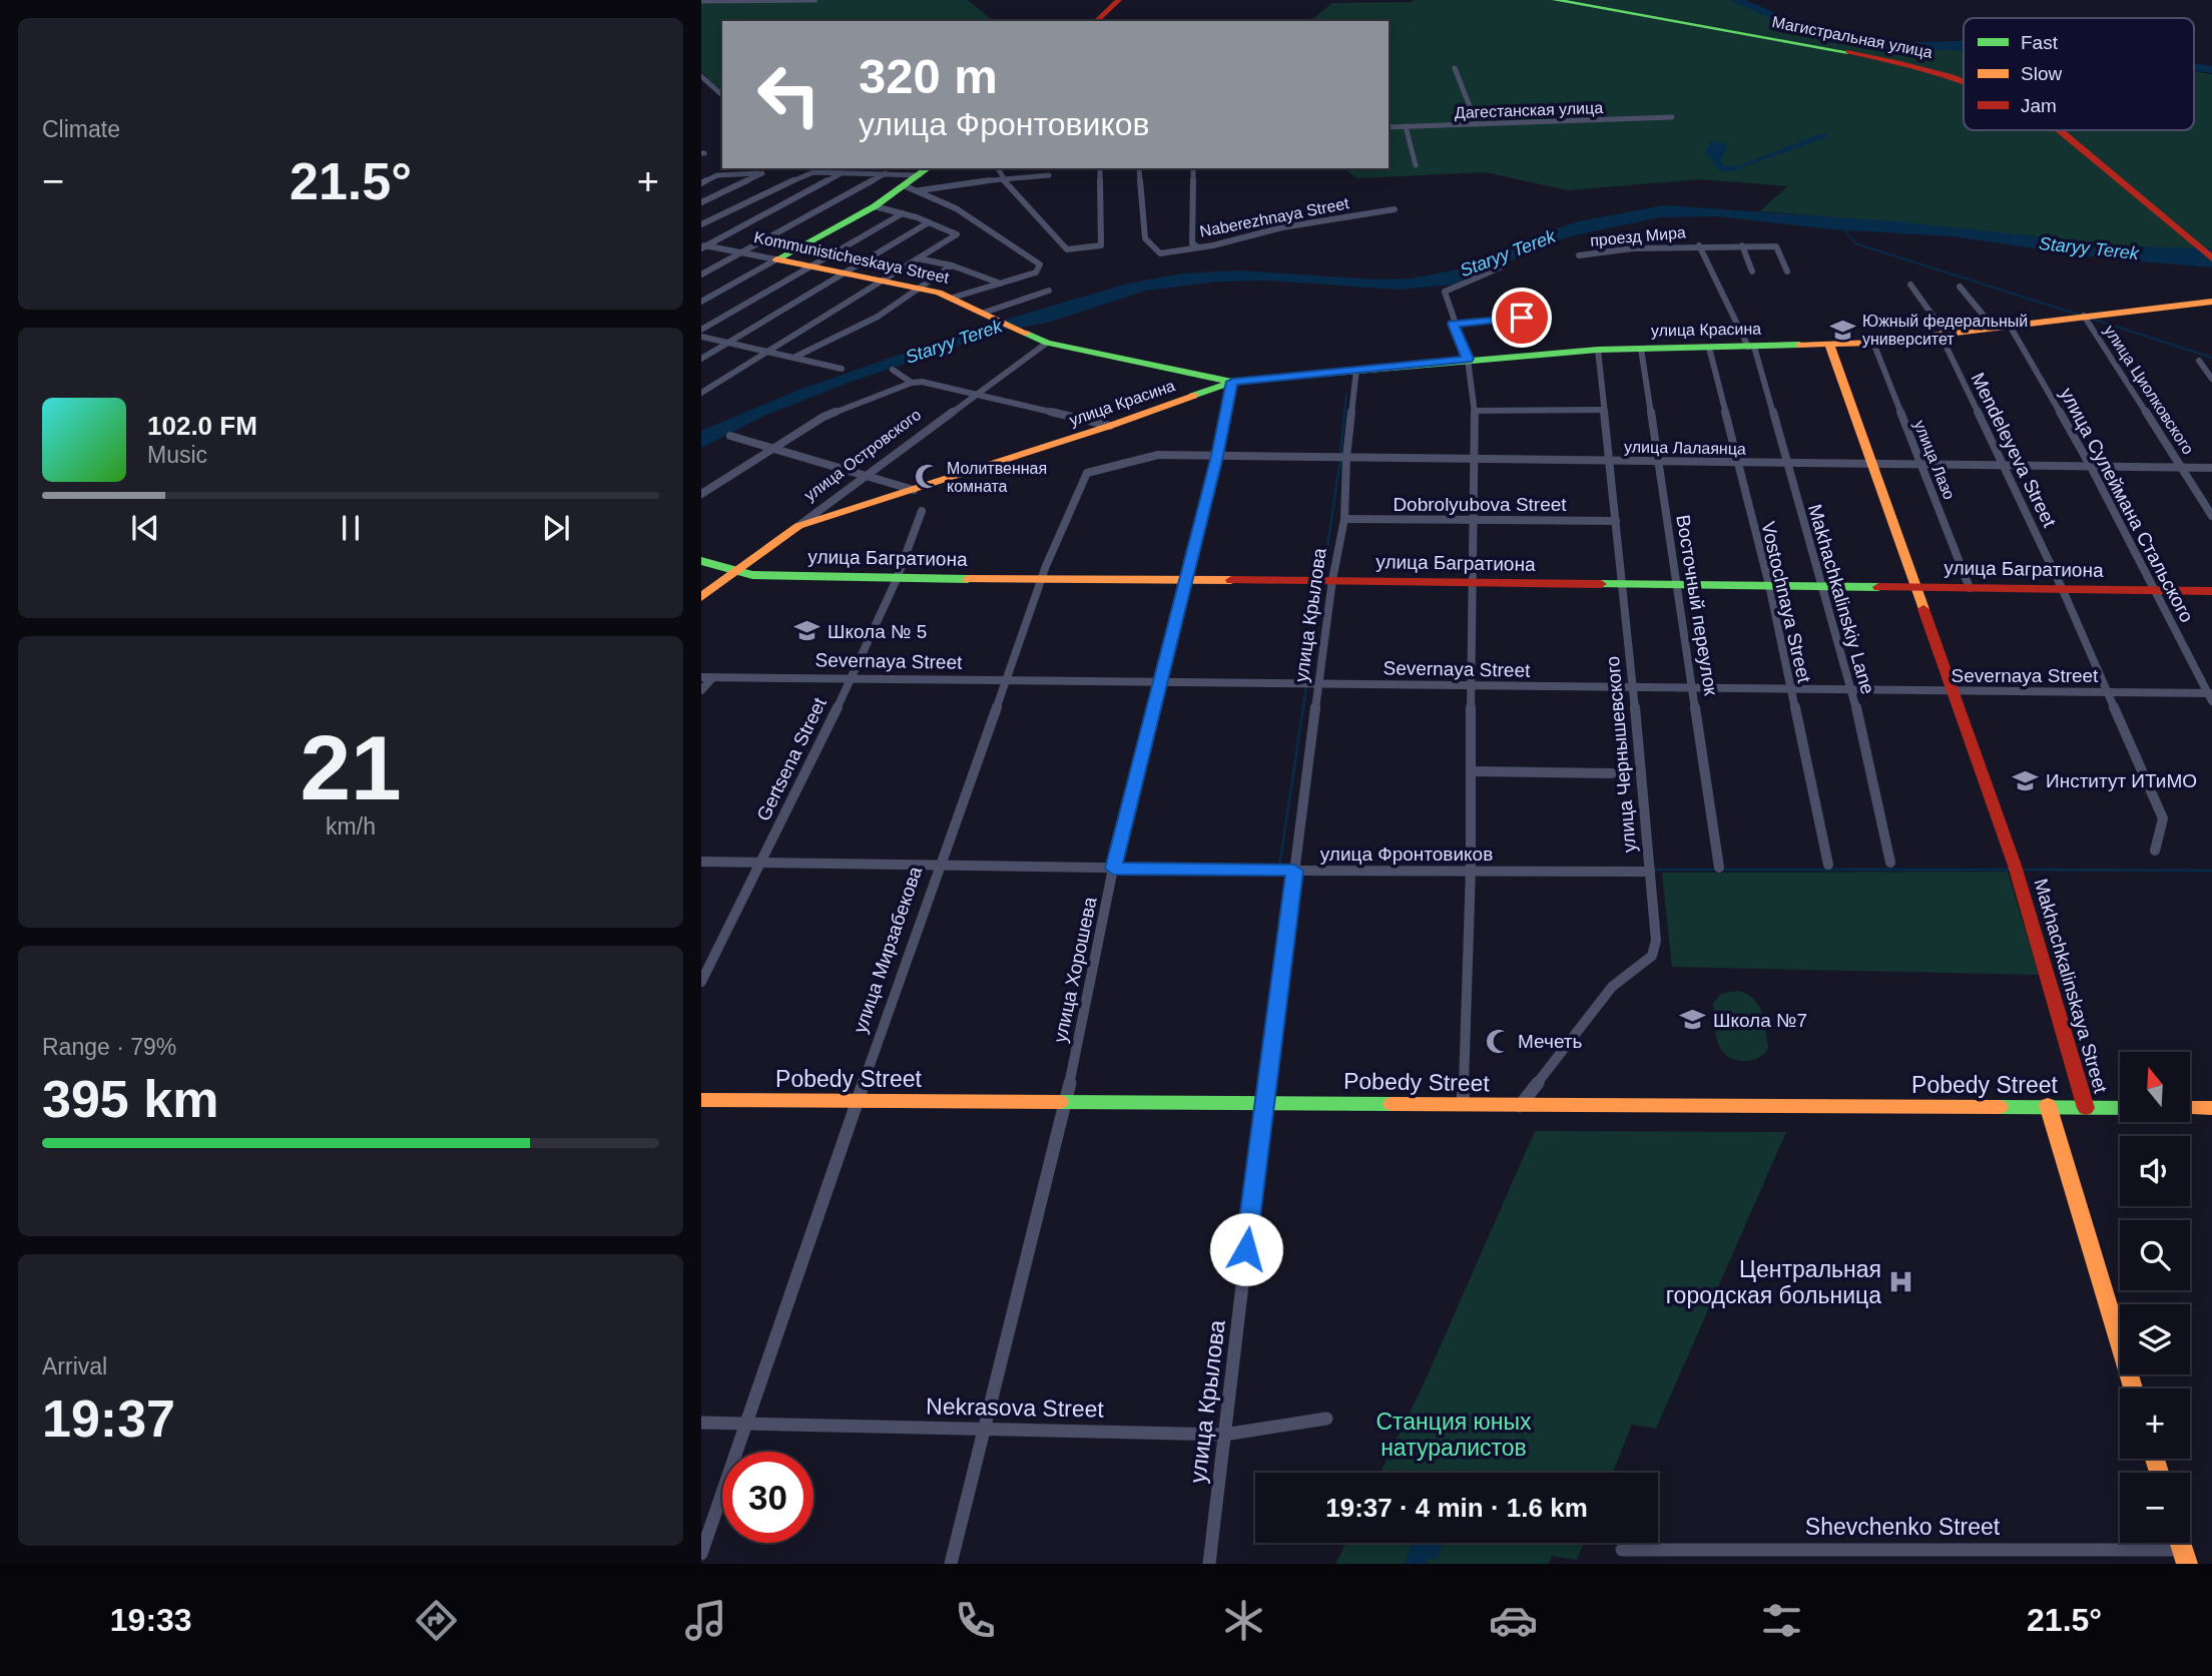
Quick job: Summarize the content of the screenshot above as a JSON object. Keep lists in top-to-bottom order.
{
  "streets": {
    "main road": [
      "Магистральная улица",
      "Kommunisticheskaya Street",
      "улица Красина",
      "улица Островского",
      "улица Багратиона",
      "Makhachkalinskaya Street",
      "Pobedy Street"
    ],
    "street": [
      "Дагестанская улица",
      "Naberezhnaya Street",
      "проезд Мира",
      "улица Циолковского",
      "улица Лалаянца",
      "Mendeleyeva Street",
      "улица Лазо",
      "Dobrolyubova Street",
      "улица Сулеймана Стальского",
      "Makhachkalinskiy Lane",
      "Vostochnaya Street",
      "Восточный переулок",
      "улица Крылова",
      "Severnaya Street",
      "улица Чернышевского",
      "Gertsena Street",
      "улица Фронтовиков",
      "улица Мирзабекова",
      "улица Хорошева",
      "Nekrasova Street",
      "Shevchenko Street"
    ]
  },
  "crossings": [
    ["проезд Мира", "улица Красина"],
    ["проезд Мира", "Makhachkalinskiy Lane"],
    ["Kommunisticheskaya Street", "улица Островского"],
    ["улица Красина", "улица Циолковского"],
    ["улица Красина", "Mendeleyeva Street"],
    ["улица Красина", "улица Островского"],
    ["улица Красина", "улица Лазо"],
    ["улица Красина", "улица Сулеймана Стальского"],
    ["улица Красина", "Makhachkalinskiy Lane"],
    ["улица Красина", "Vostochnaya Street"],
    ["улица Красина", "Восточный переулок"],
    ["улица Красина", "улица Крылова"],
    ["улица Красина", "улица Чернышевского"],
    ["улица Красина", "улица Хорошева"],
    ["улица Красина", "Makhachkalinskaya Street"],
    ["улица Циолковского", "улица Лалаянца"],
    ["улица Лалаянца", "Mendeleyeva Street"],
    ["улица Лалаянца", "улица Лазо"],
    ["улица Лалаянца", "улица Сулеймана Стальского"],
    ["улица Лалаянца", "Makhachkalinskiy Lane"],
    ["улица Лалаянца", "Vostochnaya Street"],
    ["улица Лалаянца", "Восточный переулок"],
    ["улица Лалаянца", "улица Крылова"],
    ["улица Лалаянца", "улица Чернышевского"],
    ["улица Лалаянца", "улица Мирзабекова"],
    ["улица Лалаянца", "улица Хорошева"],
    ["улица Лалаянца", "Makhachkalinskaya Street"],
    ["Mendeleyeva Street", "улица Багратиона"],
    ["Mendeleyeva Street", "Severnaya Street"],
    ["улица Островского", "улица Багратиона"],
    ["улица Лазо", "улица Багратиона"],
    ["Dobrolyubova Street", "улица Крылова"],
    ["Dobrolyubova Street", "улица Чернышевского"],
    ["улица Сулеймана Стальского", "улица Багратиона"],
    ["улица Сулеймана Стальского", "Severnaya Street"],
    ["улица Багратиона", "Makhachkalinskiy Lane"],
    ["улица Багратиона", "Vostochnaya Street"],
    ["улица Багратиона", "Восточный переулок"],
    ["улица Багратиона", "улица Крылова"],
    ["улица Багратиона", "улица Чернышевского"],
    ["улица Багратиона", "Gertsena Street"],
    ["улица Багратиона", "улица Мирзабекова"],
    ["улица Багратиона", "улица Хорошева"],
    ["улица Багратиона", "Makhachkalinskaya Street"],
    ["Makhachkalinskiy Lane", "Severnaya Street"],
    ["Vostochnaya Street", "Severnaya Street"],
    ["Восточный переулок", "Severnaya Street"],
    ["улица Крылова", "Severnaya Street"],
    ["улица Крылова", "улица Фронтовиков"],
    ["улица Крылова", "Pobedy Street"],
    ["улица Крылова", "Nekrasova Street"],
    ["Severnaya Street", "улица Чернышевского"],
    ["Severnaya Street", "Gertsena Street"],
    ["Severnaya Street", "улица Мирзабекова"],
    ["Severnaya Street", "улица Хорошева"],
    ["Severnaya Street", "Makhachkalinskaya Street"],
    ["улица Чернышевского", "улица Фронтовиков"],
    ["улица Чернышевского", "Pobedy Street"],
    ["Gertsena Street", "улица Фронтовиков"],
    ["улица Фронтовиков", "улица Мирзабекова"],
    ["улица Фронтовиков", "улица Хорошева"],
    ["улица Мирзабекова", "Pobedy Street"],
    ["улица Мирзабекова", "Nekrasova Street"],
    ["улица Хорошева", "Pobedy Street"],
    ["улица Хорошева", "Nekrasova Street"],
    ["Makhachkalinskaya Street", "Pobedy Street"]
  ],
  "water": ["Staryy Terek"],
  "parks": ["Станция юных натуралистов"],
  "places": {
    "school or university": [
      "Южный федеральный университет",
      "Школа № 5",
      "Институт ИТиМО",
      "Школа №7"
    ],
    "mosque": ["Молитвенная комната", "Мечеть"],
    "hospital": ["Центральная городская больница"]
  },
  "legend": ["Fast", "Slow", "Jam"],
  "north": "top",
  "page": {
    "tile": [
      "Climate",
      ["21", "km/h"],
      ["Range · 79%", "395 km"],
      ["Arrival", "19:37"]
    ],
    "turn": ["320 m", "улица Фронтовиков"],
    "heat": ["−", "21.5°", "+"],
    "song": ["102.0 FM", "Music"],
    "map_buttons": ["+", "−"],
    "limit": "30",
    "trip": "19:37 · 4 min · 1.6 km",
    "tabs": ["19:33", "21.5°"]
  }
}
